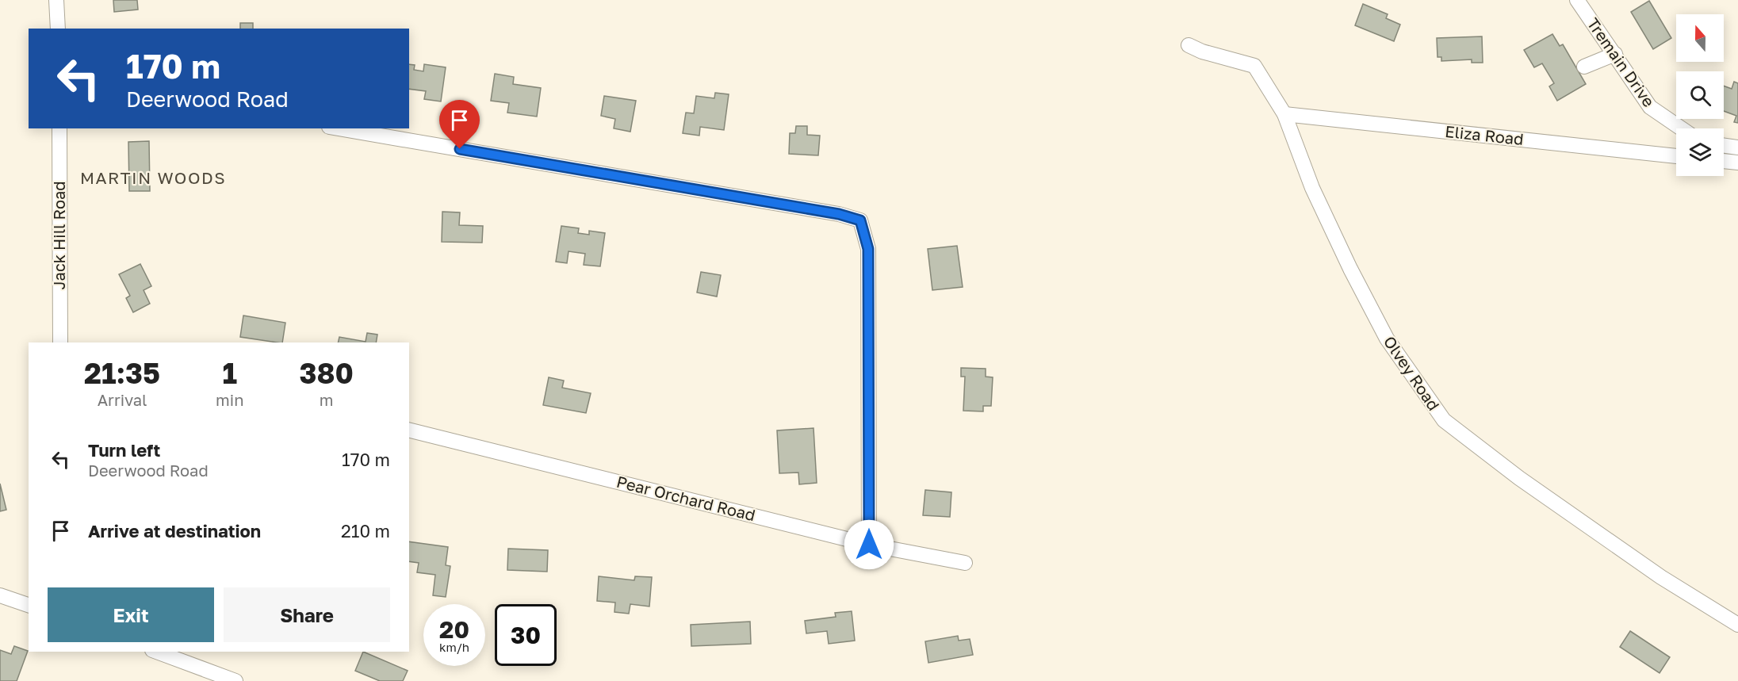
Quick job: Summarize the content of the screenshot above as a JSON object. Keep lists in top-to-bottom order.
{
  "streets": {
    "street": [
      "Tremain Drive",
      "Eliza Road",
      "Jack Hill Road",
      "Olvey Road",
      "Pear Orchard Road"
    ]
  },
  "crossings": [
    ["Eliza Road", "Olvey Road"]
  ],
  "districts": ["MARTIN WOODS"],
  "north": "top",
  "page": {
    "turn": ["170 m", "Deerwood Road"],
    "eta": [
      "21:35",
      "Arrival",
      "1",
      "min",
      "380",
      "m"
    ],
    "list": [
      {
        "name": "Turn left",
        "note": "Deerwood Road",
        "value": "170 m"
      },
      {
        "name": "Arrive at destination",
        "value": "210 m"
      }
    ],
    "buttons": ["Exit", "Share"],
    "speed": "20 km/h",
    "limit": "30"
  }
}
